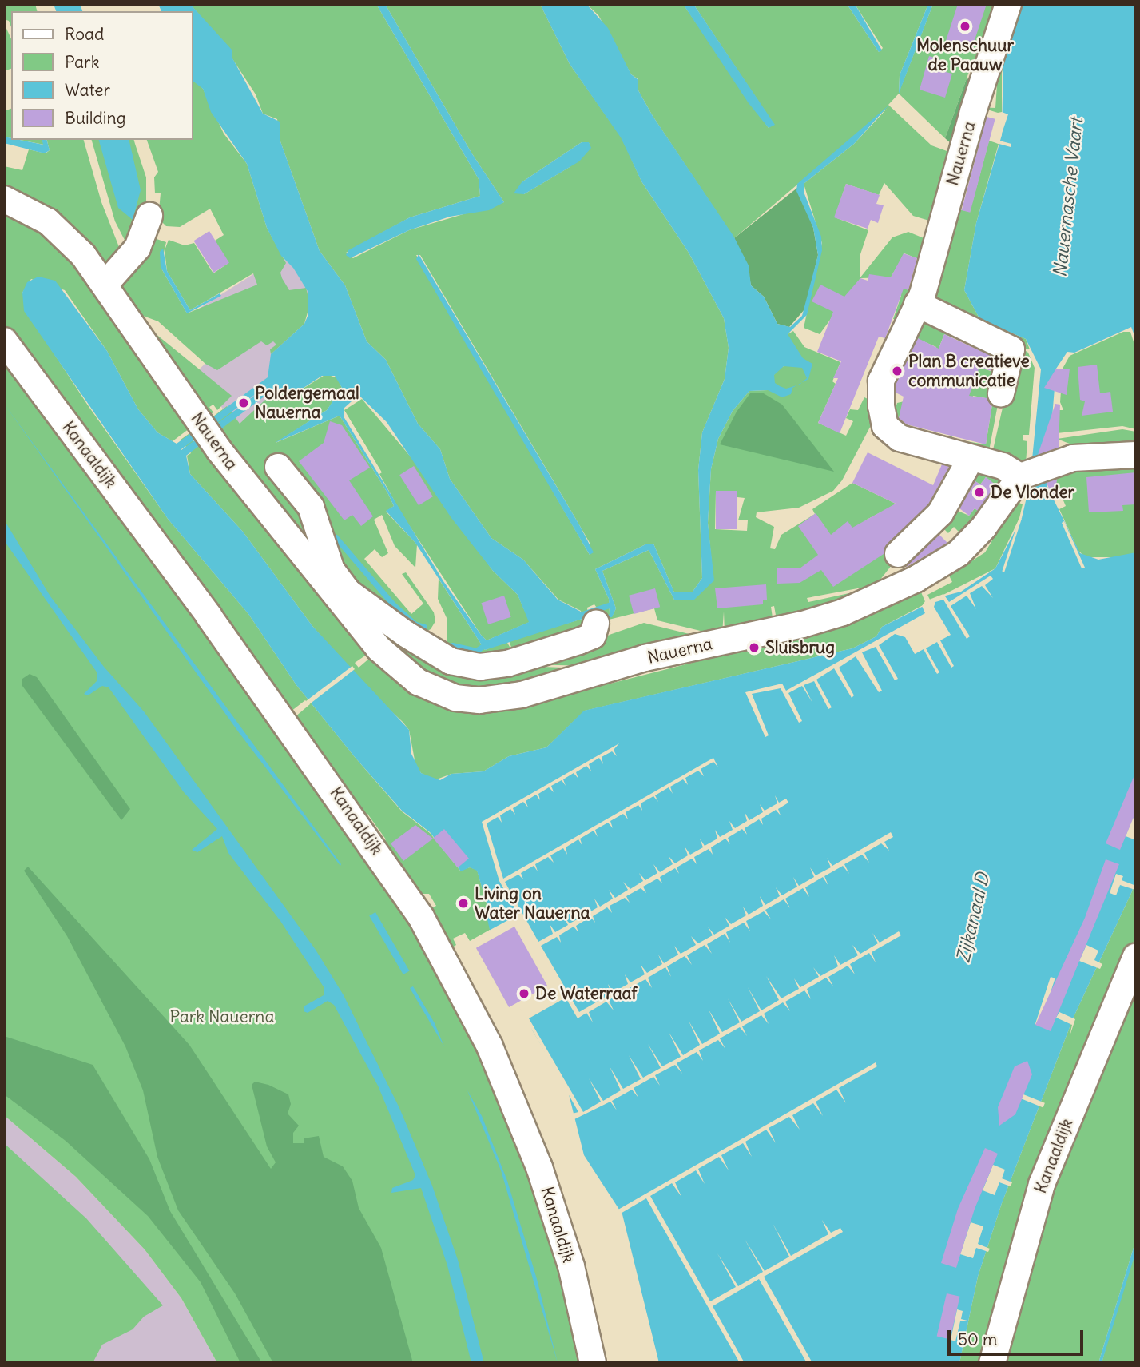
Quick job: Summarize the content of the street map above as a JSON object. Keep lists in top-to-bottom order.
{
  "streets": {
    "street": ["Nauerna", "Kanaaldijk"]
  },
  "water": ["Nauernasche Vaart", "Zijkanaal D"],
  "parks": ["Park Nauerna"],
  "places": [
    "Molenschuur de Paauw",
    "Plan B creatieve communicatie",
    "Poldergemaal Nauerna",
    "De Vlonder",
    "Sluisbrug",
    "Living on Water Nauerna",
    "De Waterraaf"
  ],
  "legend": [
    "Road",
    "Park",
    "Water",
    "Building"
  ],
  "scale_bar": "50 m"
}
